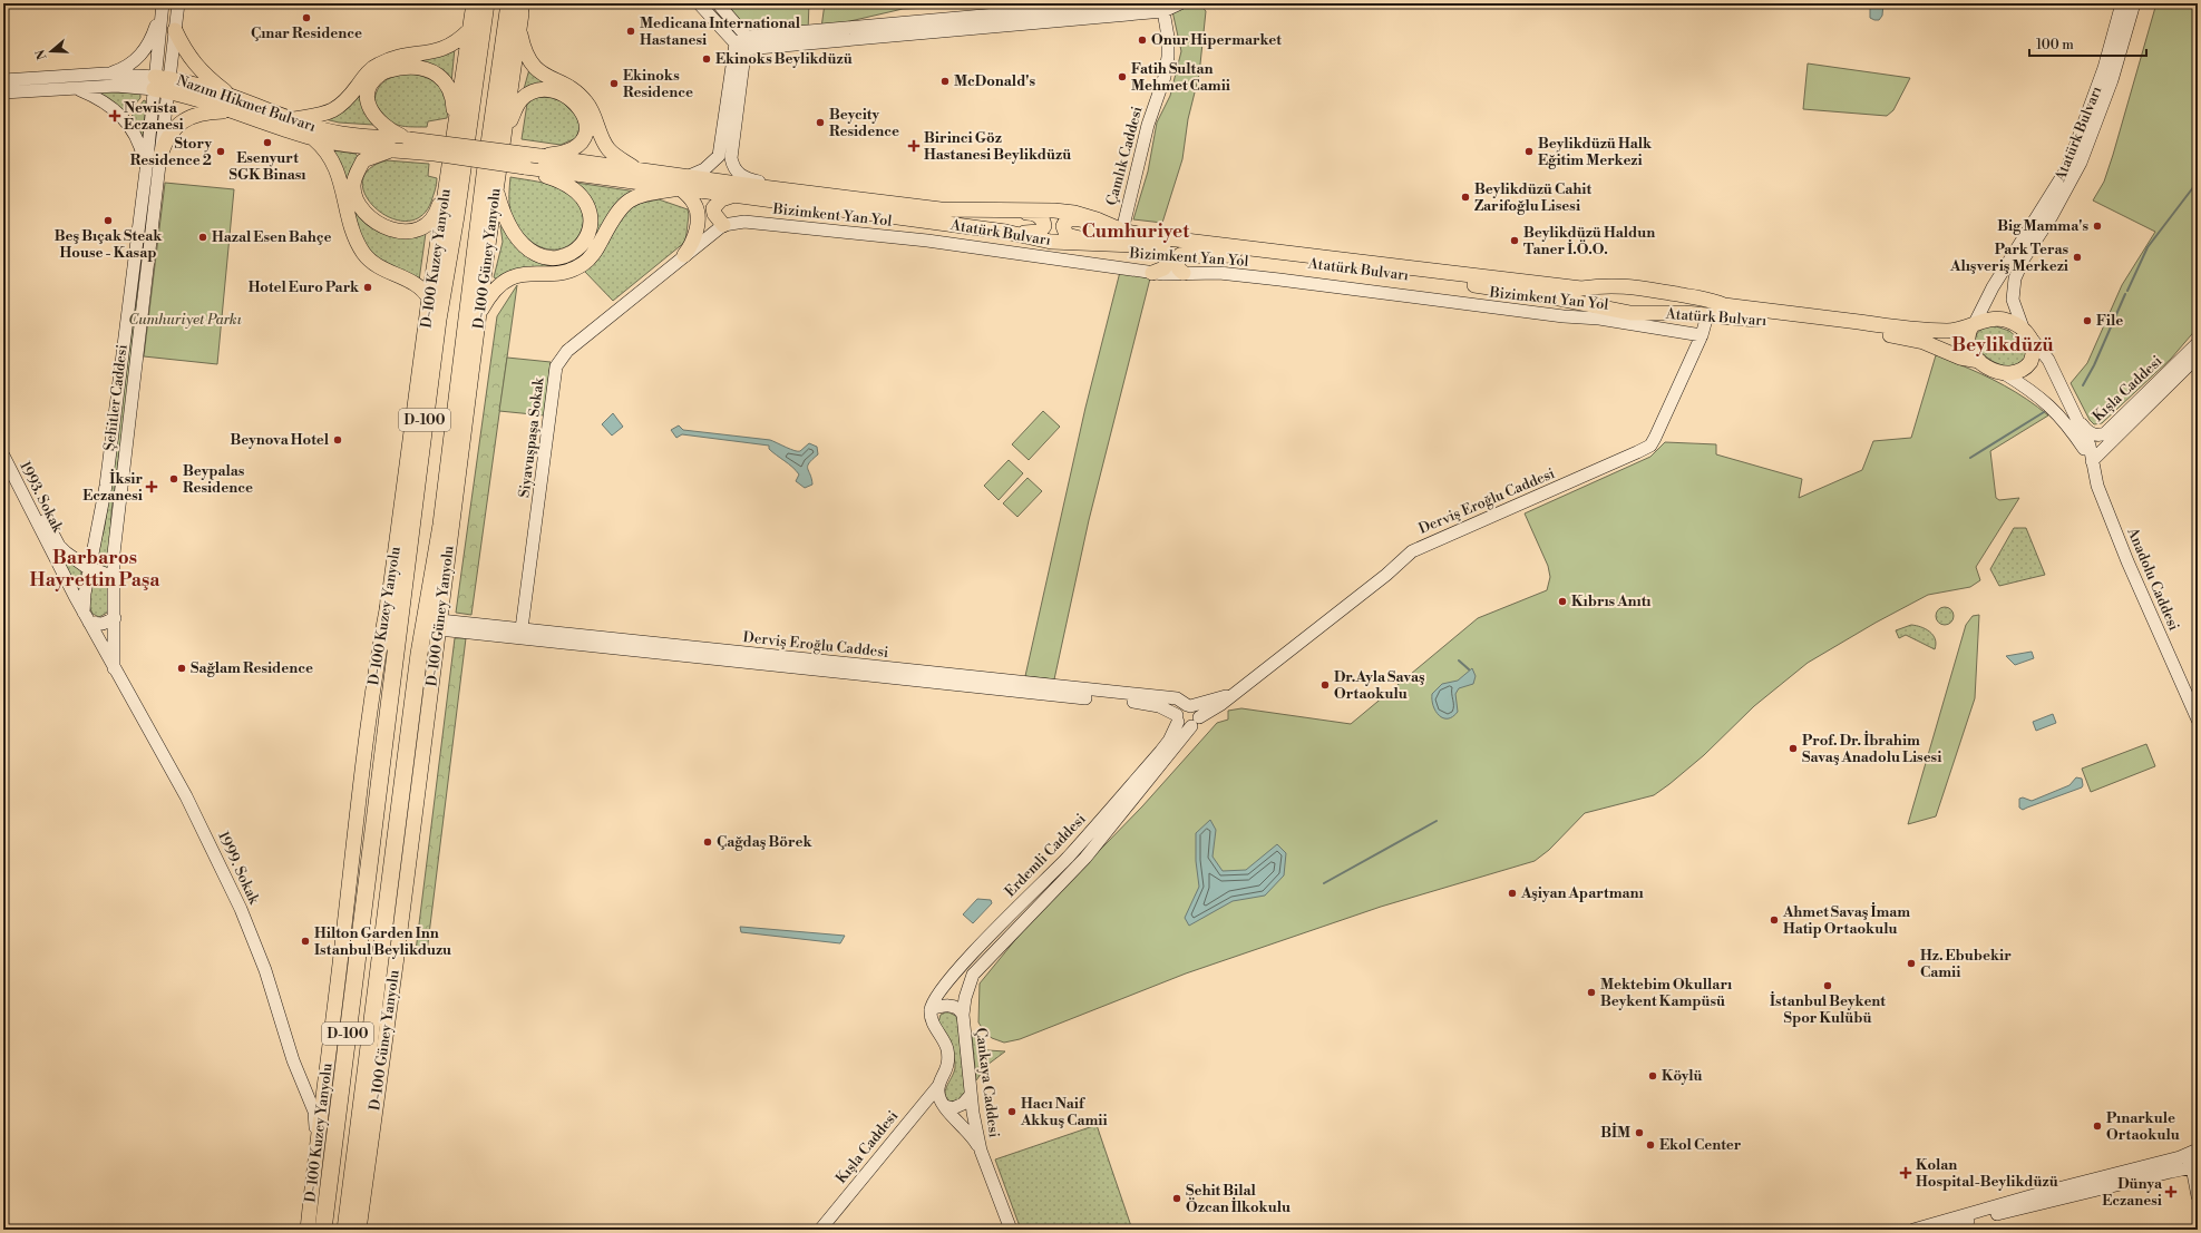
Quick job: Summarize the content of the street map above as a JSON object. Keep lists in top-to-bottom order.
{
  "streets": {
    "highway": ["D-100"],
    "main road": [
      "Nazım Hikmet Bulvarı",
      "Atatürk Bulvarı",
      "Çamlık Caddesi",
      "Bizimkent Yan Yol",
      "D-100 Kuzey Yanyolu",
      "D-100 Güney Yanyolu",
      "Kışla Caddesi",
      "Şehitler Caddesi",
      "Siyavuşpaşa Sokak",
      "1993. Sokak",
      "Derviş Eroğlu Caddesi",
      "Anadolu Caddesi",
      "Erdemli Caddesi",
      "1999. Sokak",
      "Çankaya Caddesi"
    ]
  },
  "crossings": [
    ["Nazım Hikmet Bulvarı", "Atatürk Bulvarı"],
    ["Nazım Hikmet Bulvarı", "Şehitler Caddesi"],
    ["Atatürk Bulvarı", "Çamlık Caddesi"],
    ["Atatürk Bulvarı", "Derviş Eroğlu Caddesi"],
    ["Atatürk Bulvarı", "Anadolu Caddesi"],
    ["Bizimkent Yan Yol", "Siyavuşpaşa Sokak"],
    ["Bizimkent Yan Yol", "Derviş Eroğlu Caddesi"],
    ["D-100 Kuzey Yanyolu", "1999. Sokak"],
    ["D-100 Güney Yanyolu", "Derviş Eroğlu Caddesi"],
    ["Kışla Caddesi", "Anadolu Caddesi"],
    ["Kışla Caddesi", "Erdemli Caddesi"],
    ["Şehitler Caddesi", "1993. Sokak"],
    ["Şehitler Caddesi", "1999. Sokak"],
    ["Siyavuşpaşa Sokak", "Derviş Eroğlu Caddesi"],
    ["1993. Sokak", "1999. Sokak"],
    ["Derviş Eroğlu Caddesi", "Erdemli Caddesi"],
    ["Erdemli Caddesi", "Çankaya Caddesi"]
  ],
  "districts": ["Cumhuriyet", "Beylikdüzü", "Barbaros Hayrettin Paşa"],
  "parks": ["Cumhuriyet Parkı"],
  "places": {
    "other": [
      "Çınar Residence",
      "Medicana International Hastanesi",
      "Onur Hipermarket",
      "Ekinoks Beylikdüzü",
      "Fatih Sultan Mehmet Camii",
      "McDonald's",
      "Ekinoks Residence",
      "Beycity Residence",
      "Esenyurt SGK Binası",
      "Story Residence 2",
      "Beylikdüzü Halk Eğitim Merkezi",
      "Beylikdüzü Cahit Zarifoğlu Lisesi",
      "Beş Bıçak Steak House - Kasap",
      "Big Mamma's",
      "Hazal Esen Bahçe",
      "Beylikdüzü Haldun Taner İ.Ö.O.",
      "Park Teras Alışveriş Merkezi",
      "Hotel Euro Park",
      "File",
      "Beynova Hotel",
      "Beypalas Residence",
      "Kıbrıs Anıtı",
      "Sağlam Residence",
      "Dr.Ayla Savaş Ortaokulu",
      "Prof. Dr. İbrahim Savaş Anadolu Lisesi",
      "Çağdaş Börek",
      "Aşiyan Apartmanı",
      "Ahmet Savaş İmam Hatip Ortaokulu",
      "Hilton Garden Inn Istanbul Beylikduzu",
      "Hz. Ebubekir Camii",
      "İstanbul Beykent Spor Kulübü",
      "Mektebim Okulları Beykent Kampüsü",
      "Köylü",
      "Hacı Naif Akkuş Camii",
      "Pınarkule Ortaokulu",
      "BİM",
      "Ekol Center",
      "Şehit Bilal Özcan İlkokulu"
    ],
    "health": [
      "Newista Eczanesi",
      "Birinci Göz Hastanesi Beylikdüzü",
      "İksir Eczanesi",
      "Kolan Hospital-Beylikdüzü",
      "Dünya Eczanesi"
    ]
  },
  "scale_bar": "100 m",
  "north": "left"
}
